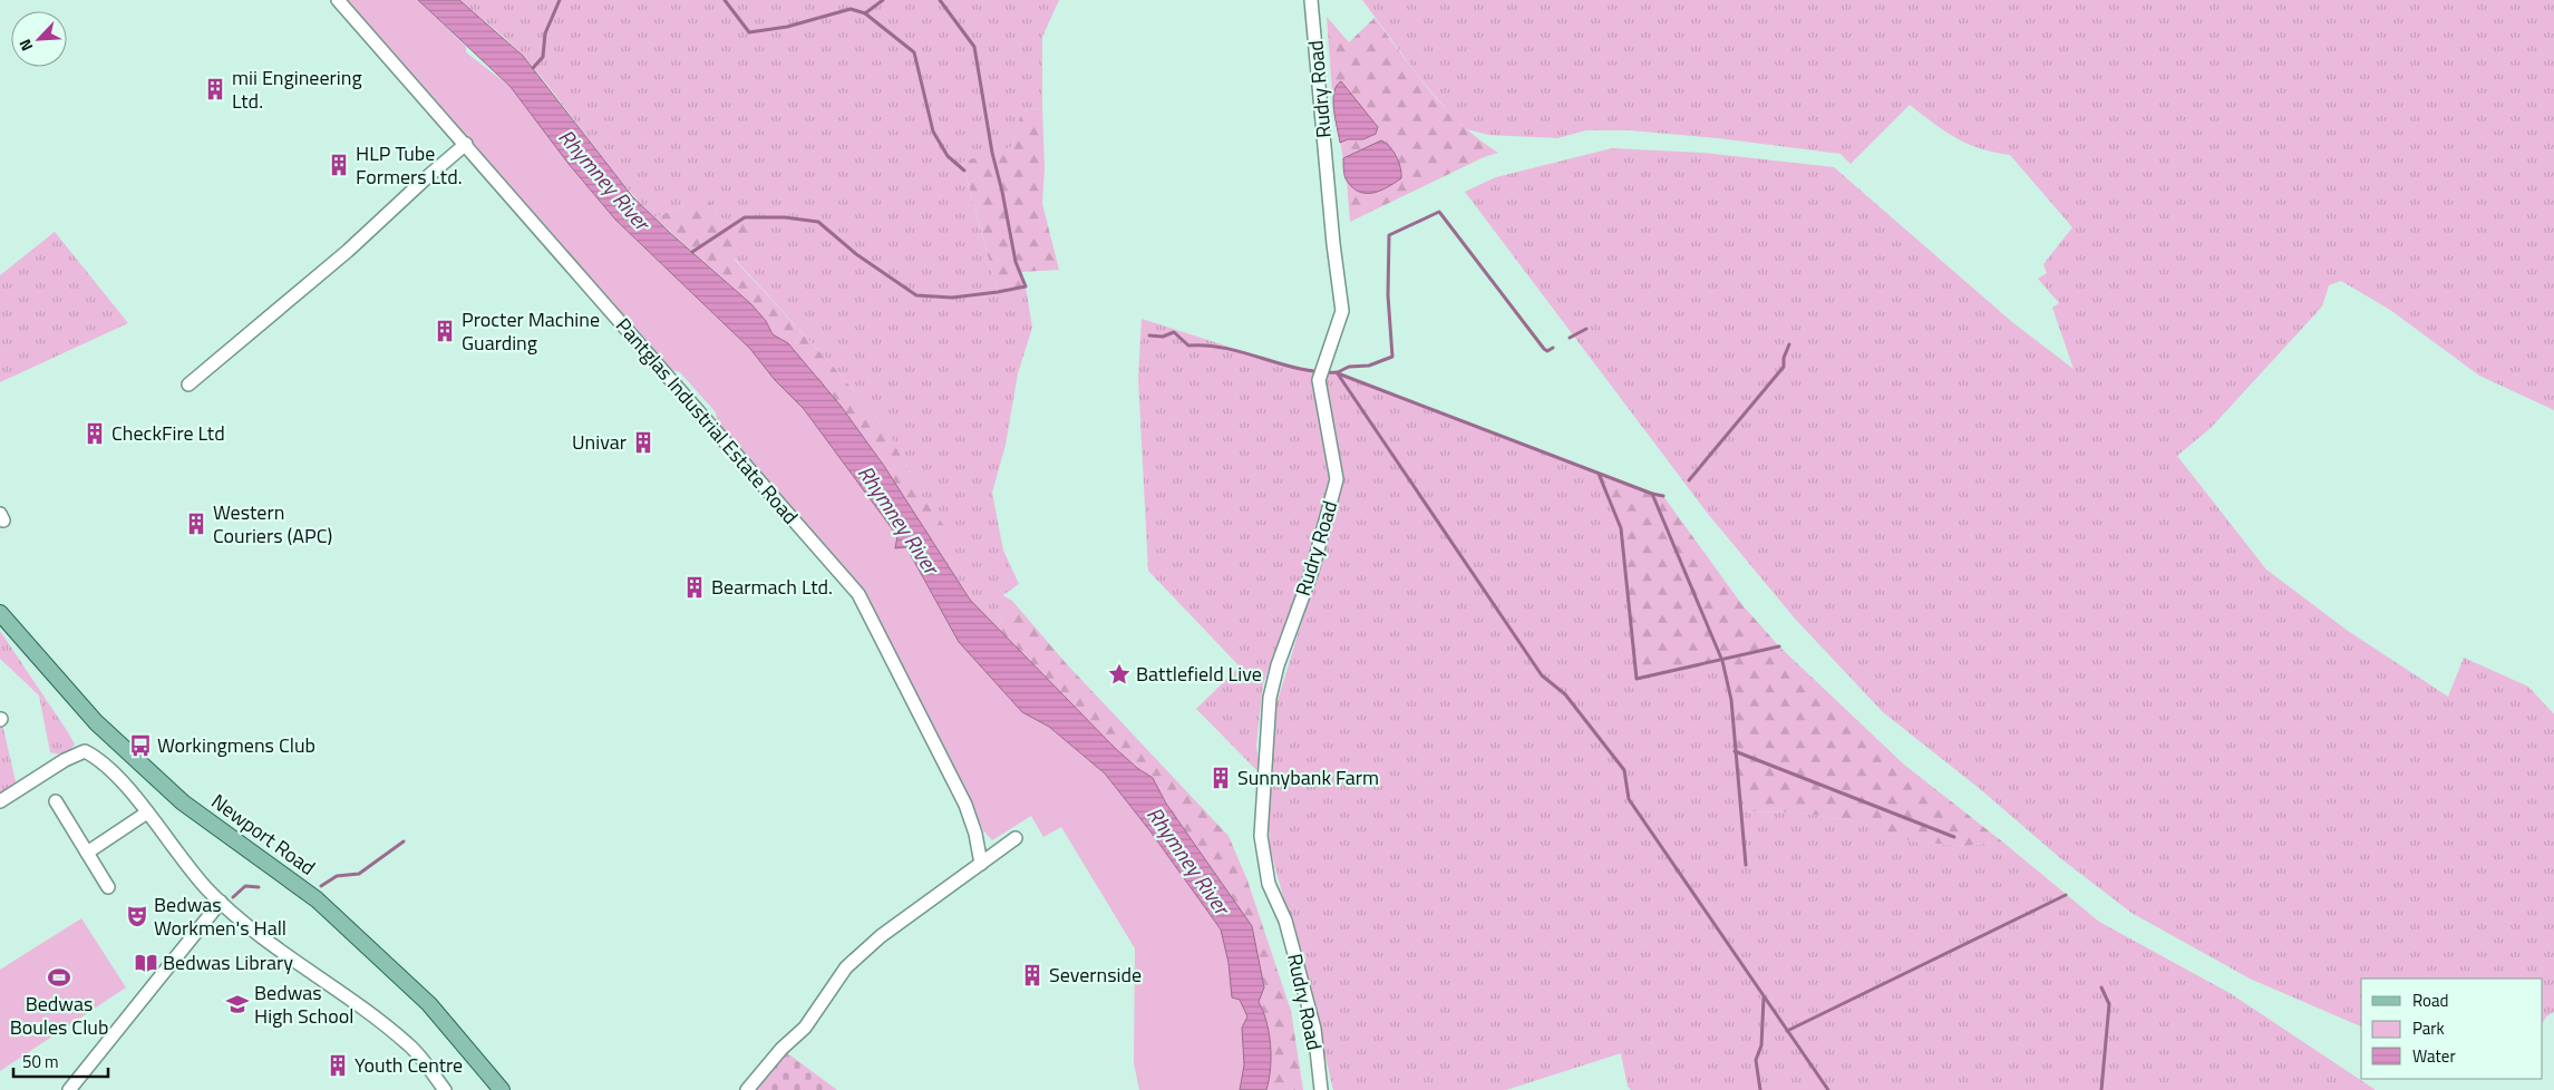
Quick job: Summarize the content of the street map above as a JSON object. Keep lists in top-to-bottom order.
{
  "streets": {
    "main road": ["Newport Road"],
    "street": ["Rudry Road", "Pantglas Industrial Estate Road"]
  },
  "water": ["Rhymney River"],
  "places": {
    "building": [
      "mii Engineering Ltd.",
      "HLP Tube Formers Ltd.",
      "Procter Machine Guarding",
      "CheckFire Ltd",
      "Univar",
      "Western Couriers (APC)",
      "Bearmach Ltd.",
      "Sunnybank Farm",
      "Severnside",
      "Youth Centre"
    ],
    "place": ["Battlefield Live"],
    "bus stop": ["Workingmens Club"],
    "theatre": ["Bedwas Workmen's Hall"],
    "library": ["Bedwas Library"],
    "sports": ["Bedwas Boules Club"],
    "school or university": ["Bedwas High School"]
  },
  "legend": ["Road", "Park", "Water"],
  "scale_bar": "50 m",
  "north": "bottom left"
}
